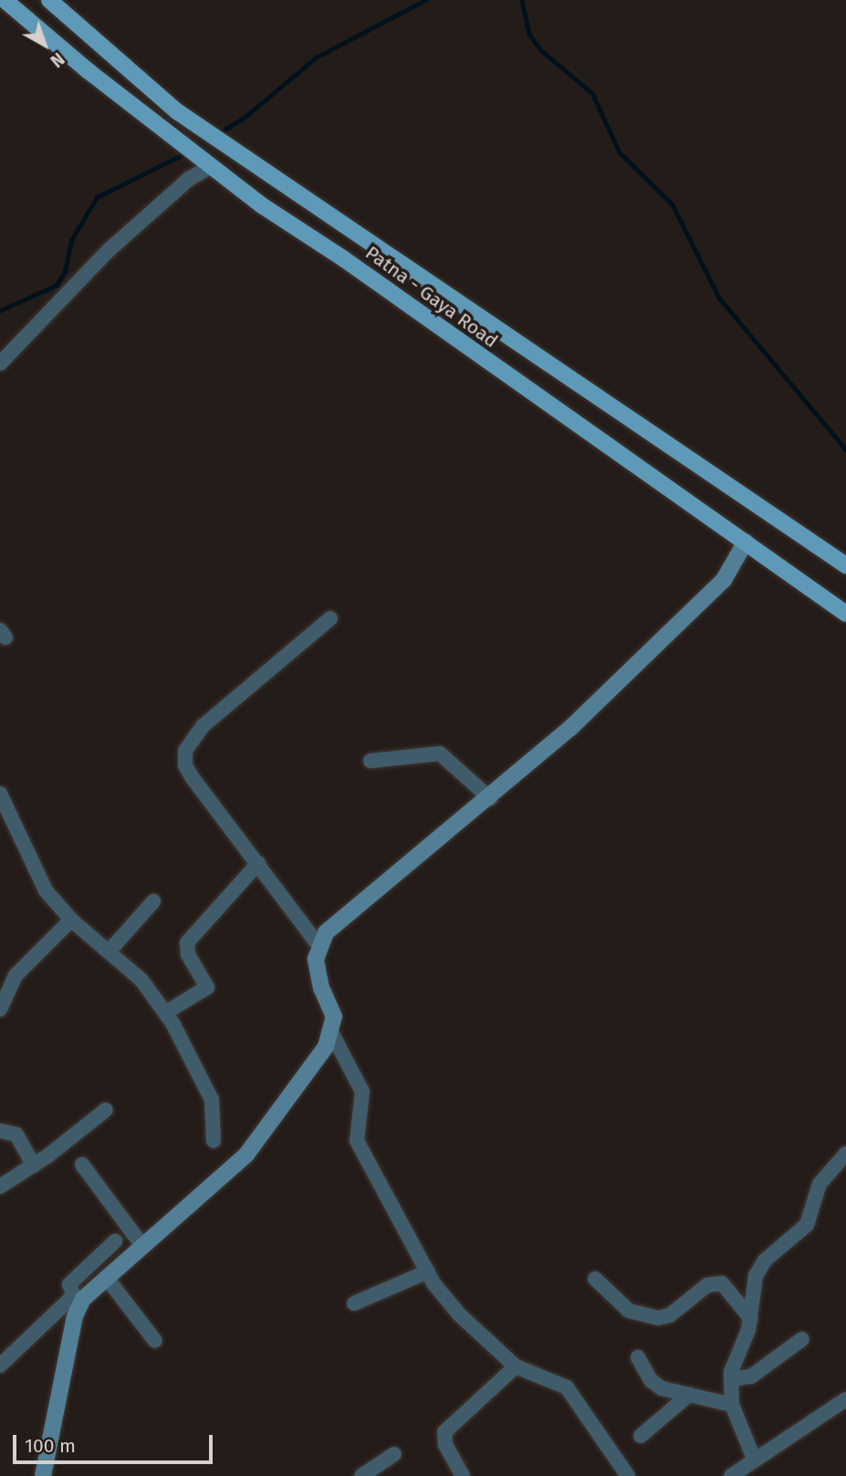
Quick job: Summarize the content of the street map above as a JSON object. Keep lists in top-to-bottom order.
{
  "streets": {
    "main road": ["Patna - Gaya Road"]
  },
  "scale_bar": "100 m",
  "north": "bottom right"
}
